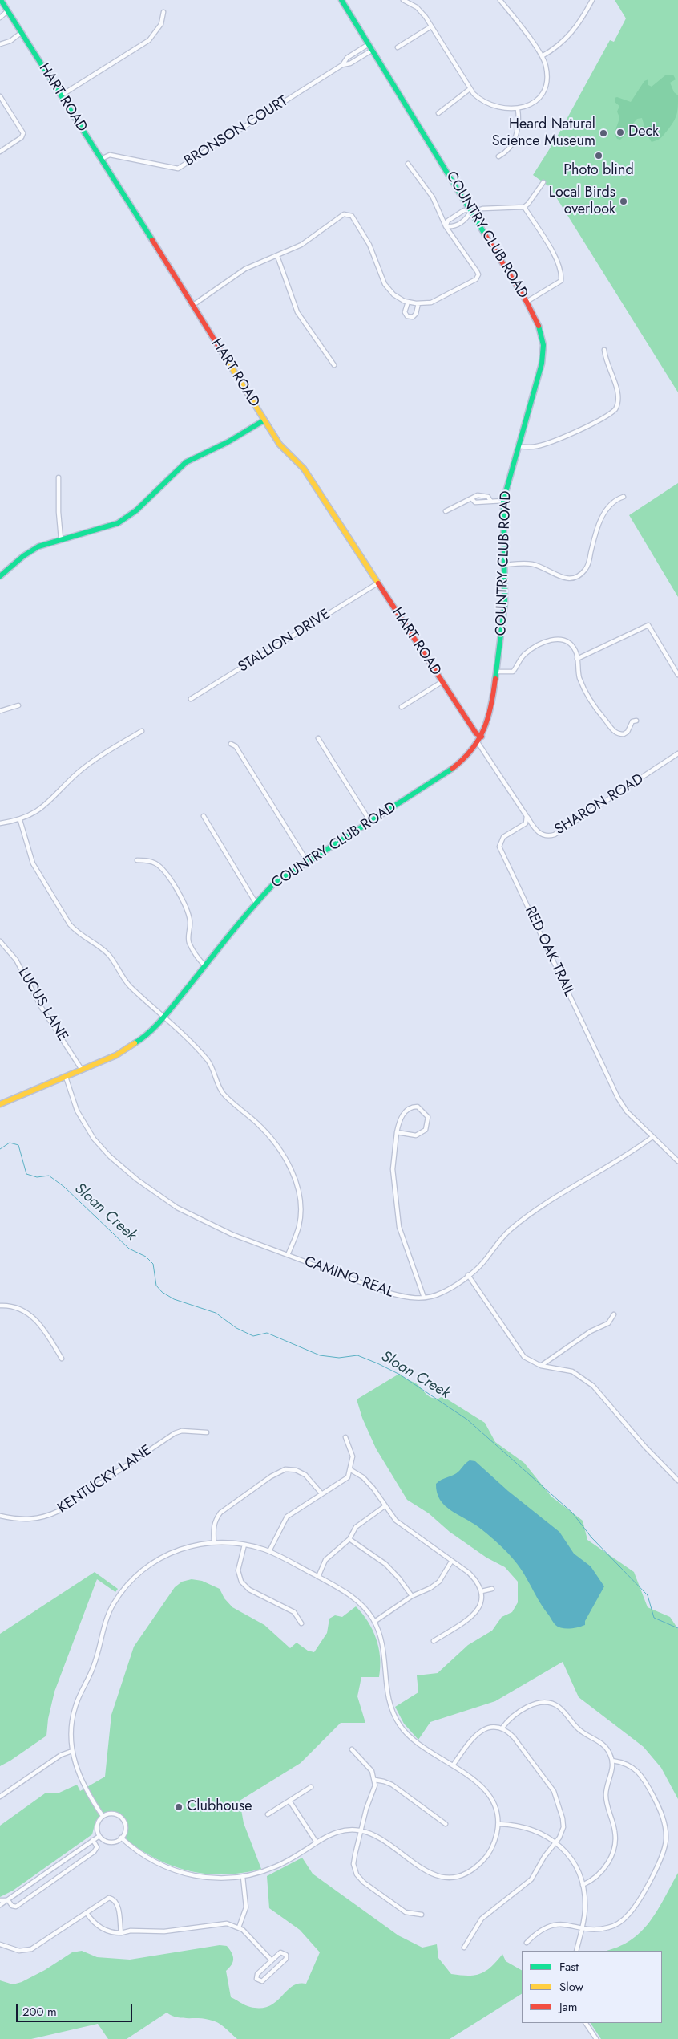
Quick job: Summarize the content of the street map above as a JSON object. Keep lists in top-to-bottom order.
{
  "streets": {
    "main road": ["HART ROAD", "COUNTRY CLUB ROAD"],
    "street": [
      "BRONSON COURT",
      "STALLION DRIVE",
      "SHARON ROAD",
      "RED OAK TRAIL",
      "LUCUS LANE",
      "CAMINO REAL",
      "KENTUCKY LANE"
    ]
  },
  "crossings": [
    ["HART ROAD", "BRONSON COURT"],
    ["HART ROAD", "COUNTRY CLUB ROAD"],
    ["HART ROAD", "STALLION DRIVE"],
    ["BRONSON COURT", "COUNTRY CLUB ROAD"],
    ["COUNTRY CLUB ROAD", "LUCUS LANE"],
    ["COUNTRY CLUB ROAD", "CAMINO REAL"],
    ["SHARON ROAD", "RED OAK TRAIL"],
    ["RED OAK TRAIL", "CAMINO REAL"]
  ],
  "water": ["Sloan Creek"],
  "places": [
    "Deck",
    "Heard Natural Science Museum",
    "Photo blind",
    "Local Birds overlook",
    "Clubhouse"
  ],
  "legend": ["Fast", "Slow", "Jam"],
  "scale_bar": "200 m"
}
